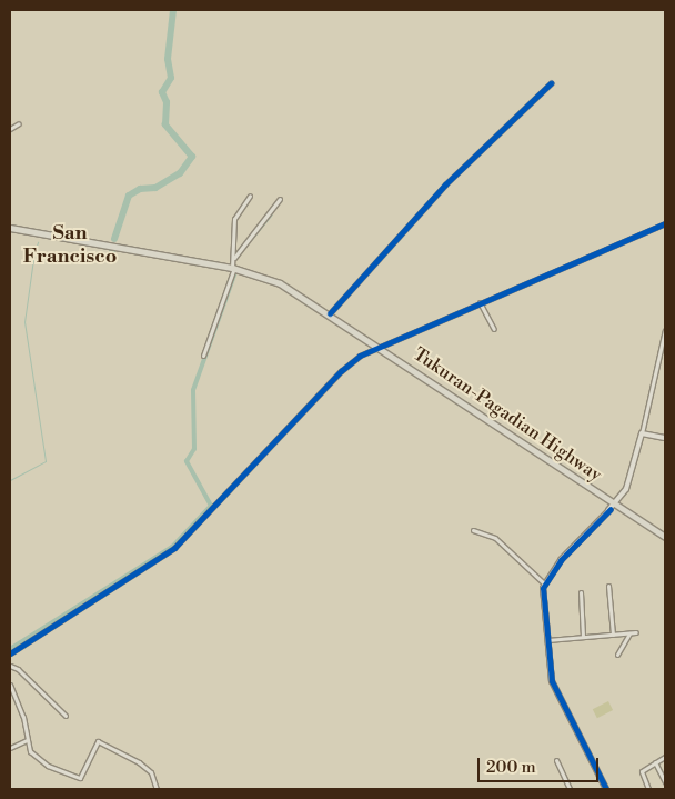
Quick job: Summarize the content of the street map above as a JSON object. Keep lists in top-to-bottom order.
{
  "streets": {
    "highway": ["Tukuran-Pagadian Highway"]
  },
  "districts": ["San Francisco"],
  "scale_bar": "200 m"
}
